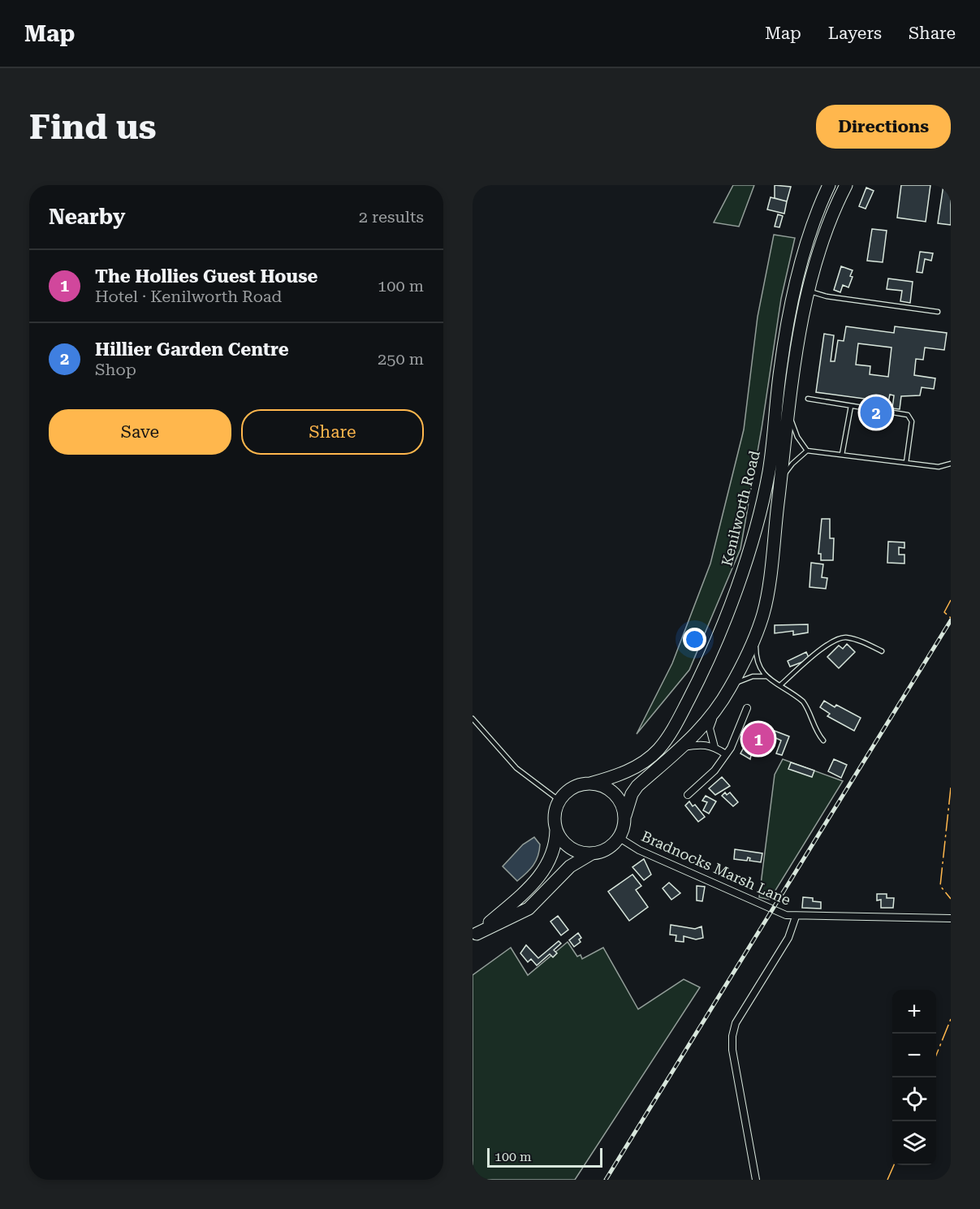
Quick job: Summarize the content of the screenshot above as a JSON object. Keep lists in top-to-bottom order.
{
  "streets": {
    "highway": ["Kenilworth Road"],
    "street": ["Bradnocks Marsh Lane"]
  },
  "crossings": [
    ["Kenilworth Road", "Bradnocks Marsh Lane"]
  ],
  "scale_bar": "100 m",
  "page": {
    "header": "Map",
    "nav": ["Map", "Layers", "Share"],
    "buttons": [
      "Directions",
      ["Save", "Share"]
    ],
    "title": "Find us",
    "heading": ["Nearby", "2 results"],
    "list": [
      {
        "mark": "1",
        "name": "The Hollies Guest House",
        "note": "Hotel · Kenilworth Road",
        "value": "100 m"
      },
      {
        "mark": "2",
        "name": "Hillier Garden Centre",
        "note": "Shop",
        "value": "250 m"
      }
    ],
    "pins": ["2", "1"],
    "map_buttons": ["+", "−"],
    "scale": "100 m"
  }
}
